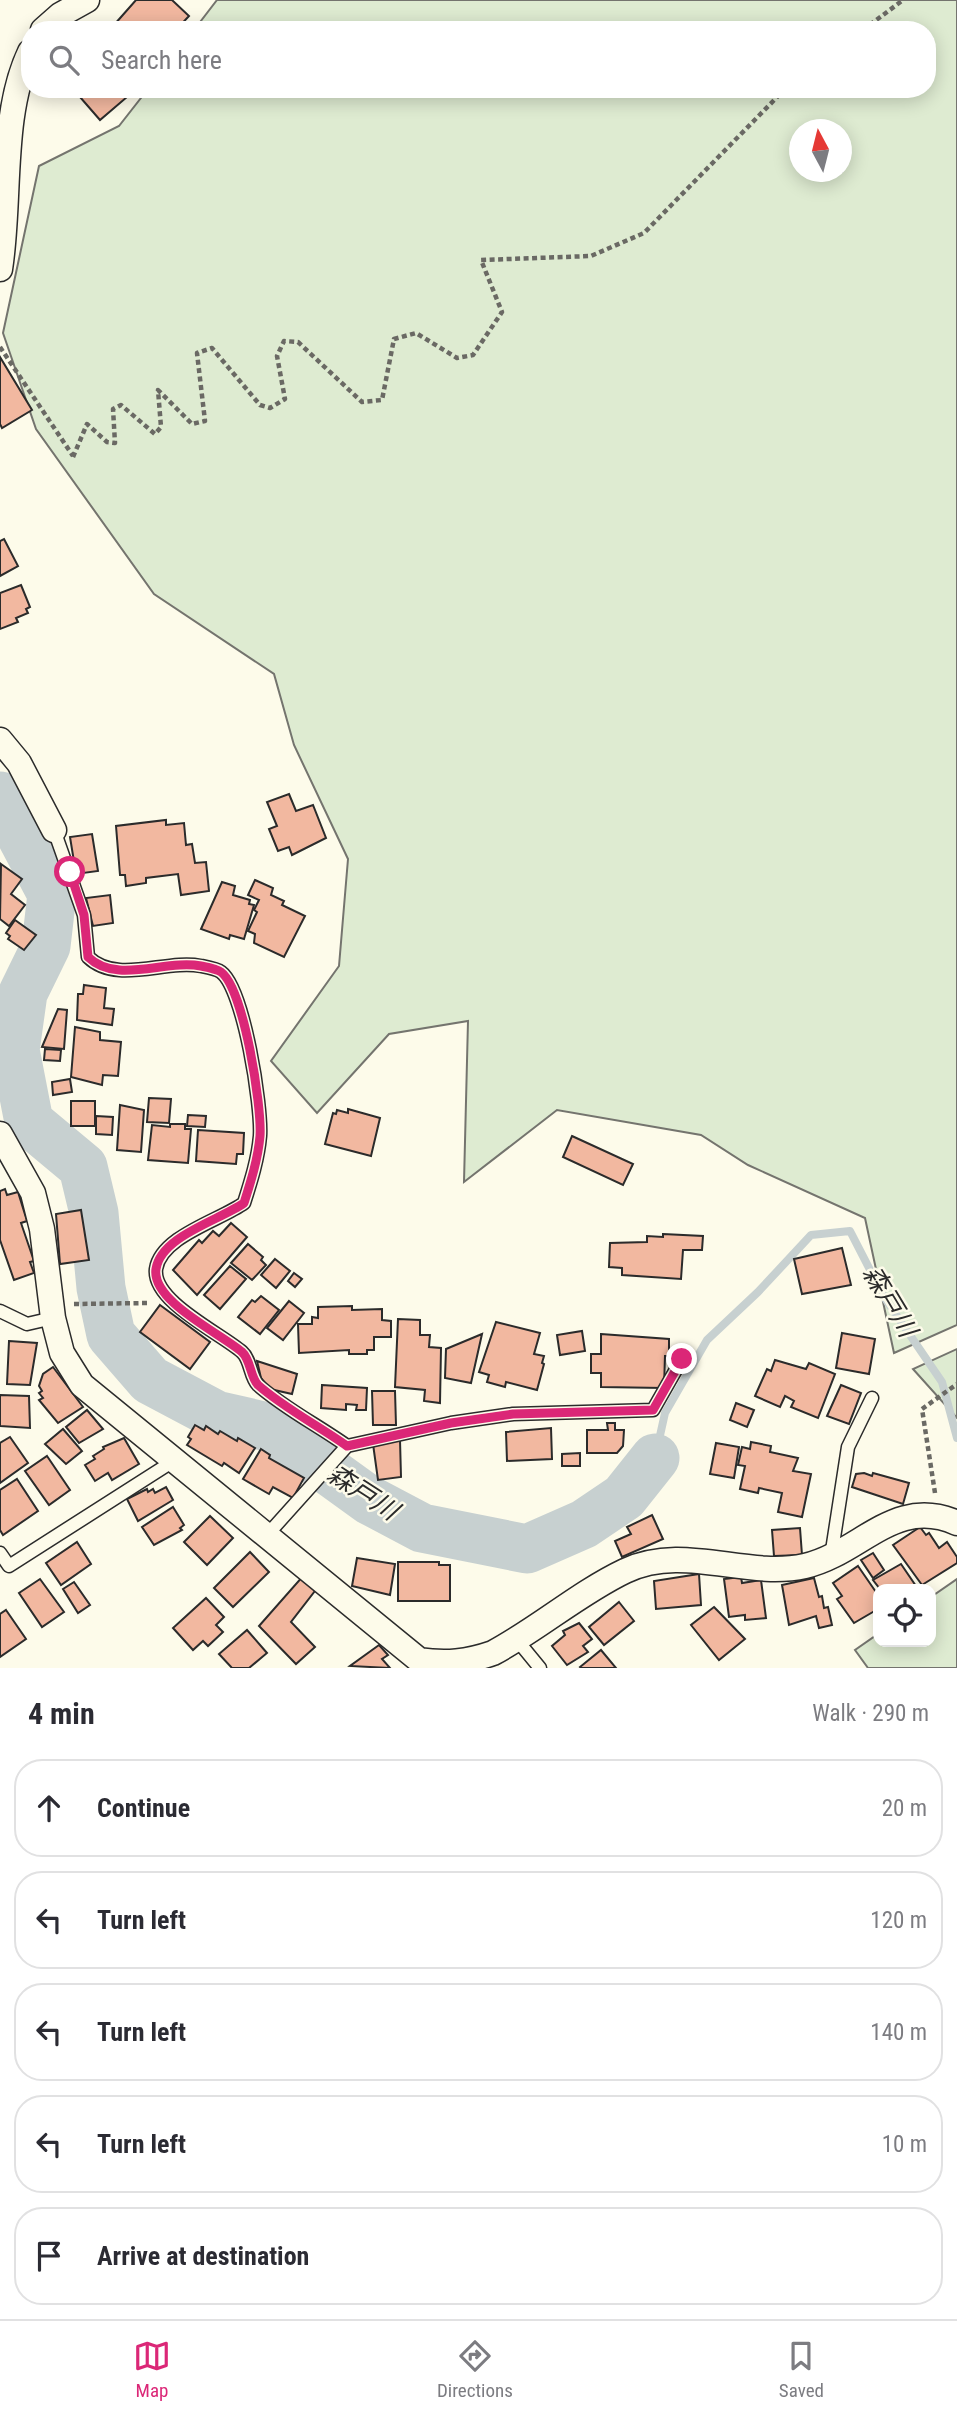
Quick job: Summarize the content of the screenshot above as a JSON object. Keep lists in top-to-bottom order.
{
  "water": ["森戸川"],
  "north": "top",
  "page": {
    "search": "Search here",
    "heading": ["4 min", "Walk · 290 m"],
    "list": [
      ["Continue", "20 m"],
      ["Turn left", "120 m"],
      ["Turn left", "140 m"],
      ["Turn left", "10 m"],
      "Arrive at destination"
    ],
    "nav": ["Map", "Directions", "Saved"]
  }
}
